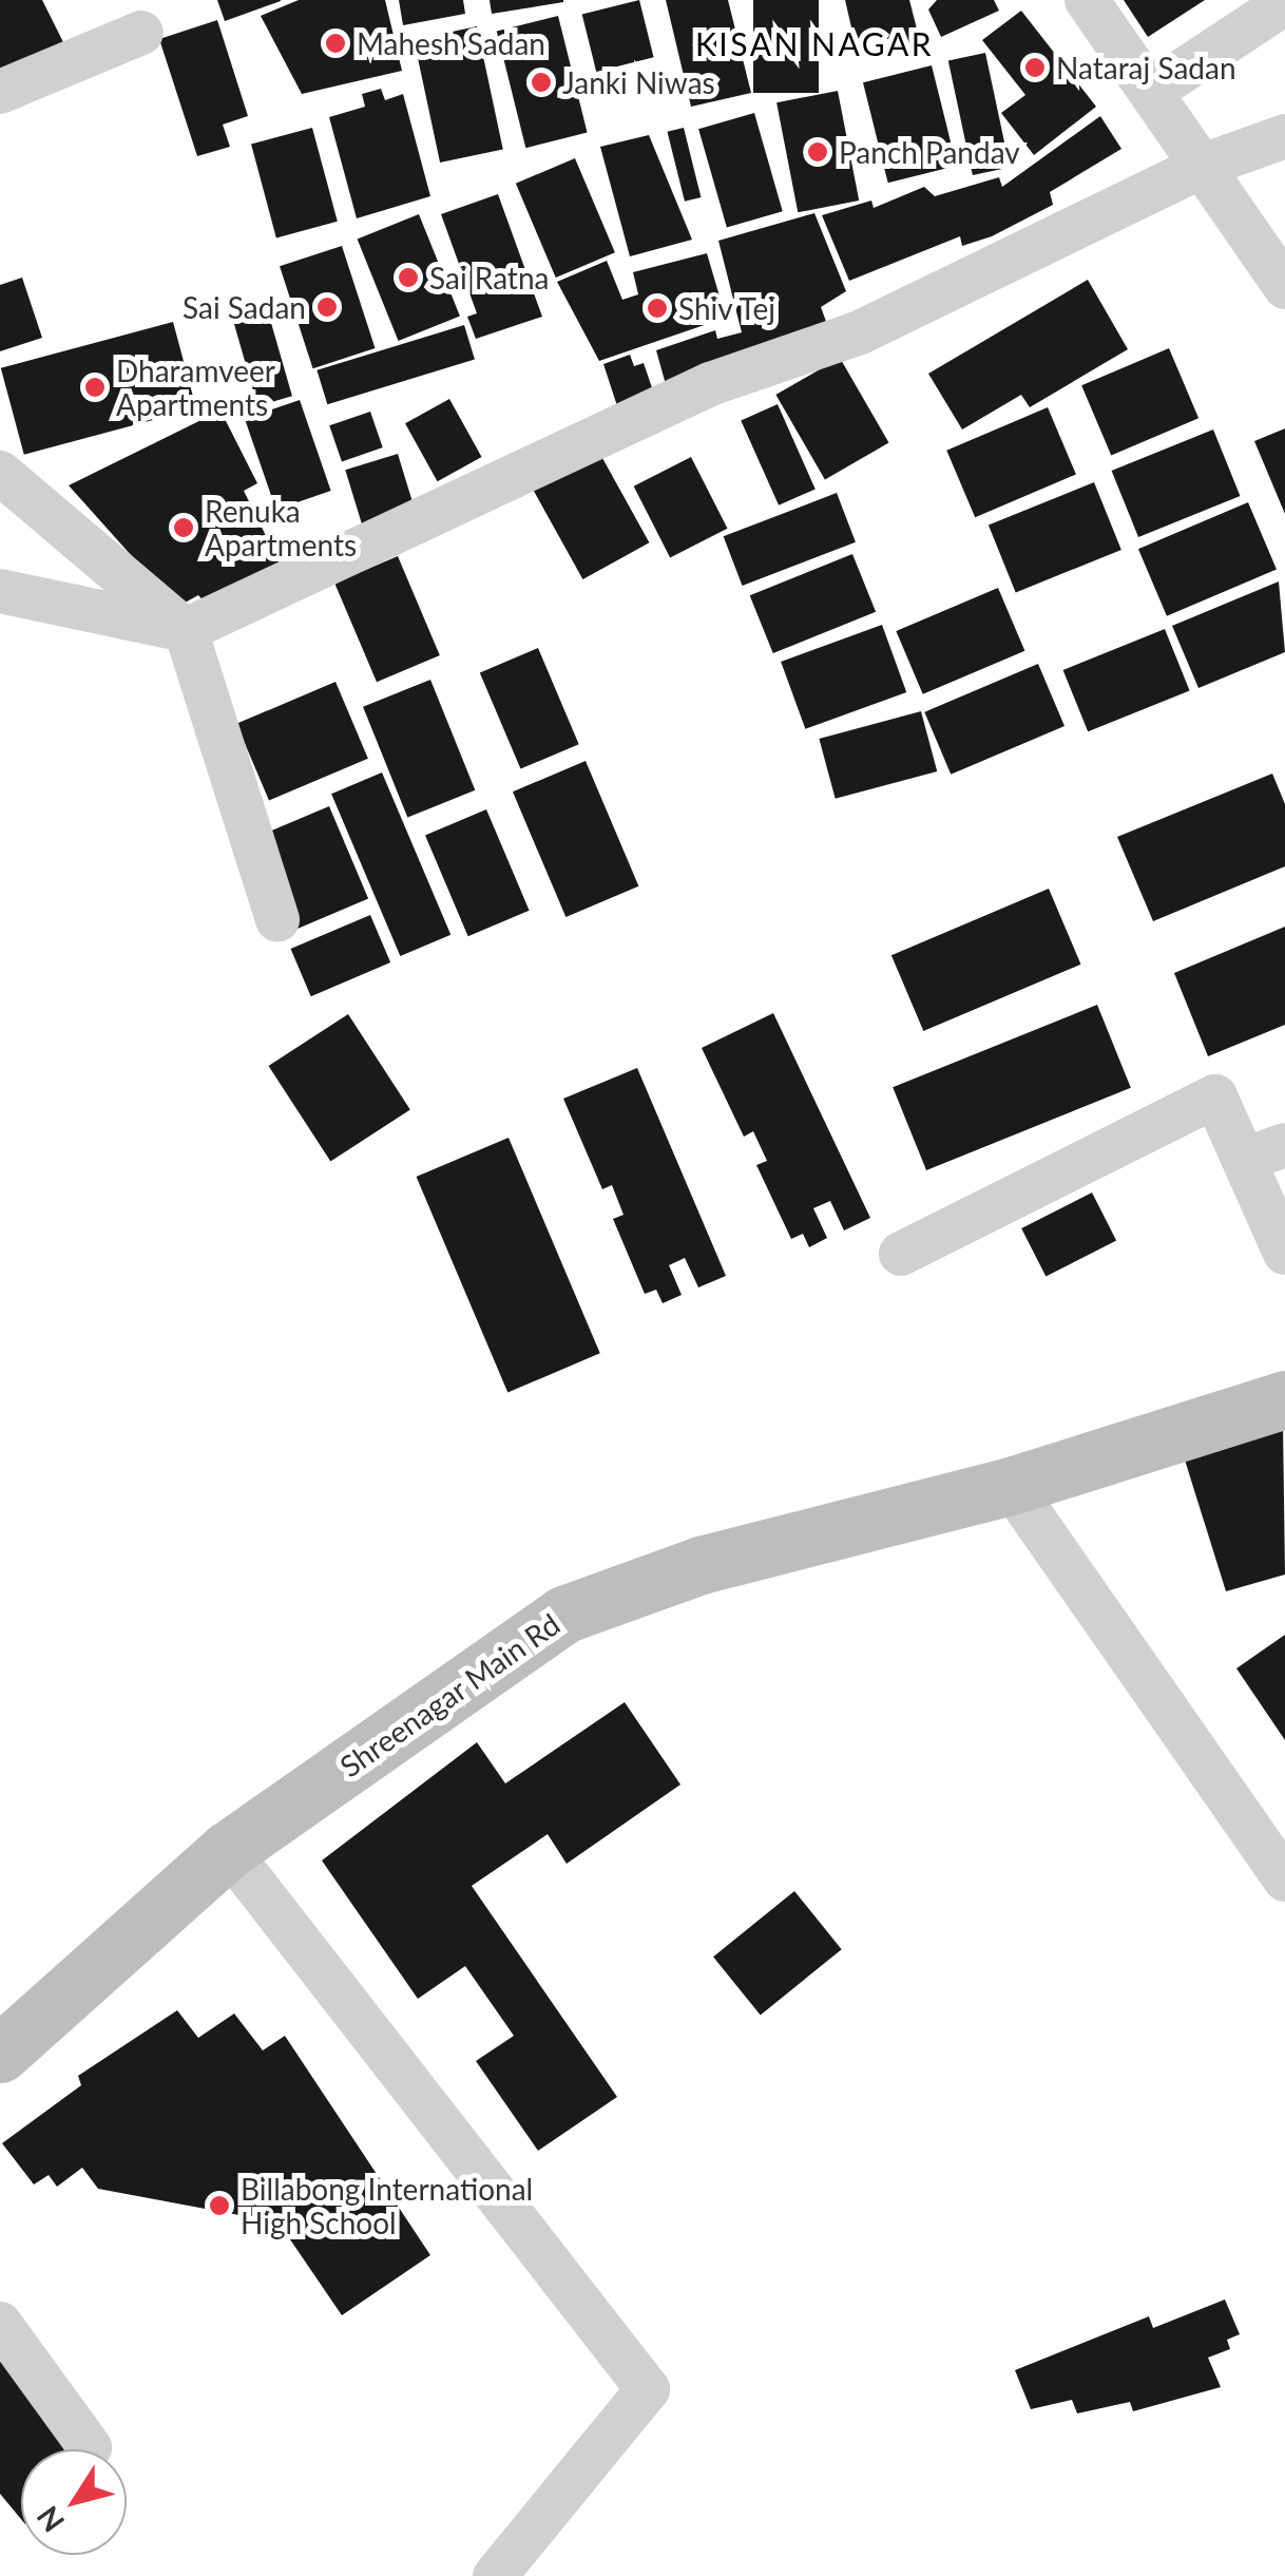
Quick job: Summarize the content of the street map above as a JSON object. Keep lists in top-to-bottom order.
{
  "streets": {
    "street": ["Shreenagar Main Rd"]
  },
  "districts": ["KISAN NAGAR"],
  "places": [
    "Mahesh Sadan",
    "Nataraj Sadan",
    "Janki Niwas",
    "Panch Pandav",
    "Sai Ratna",
    "Sai Sadan",
    "Shiv Tej",
    "Dharamveer Apartments",
    "Renuka Apartments",
    "Billabong International High School"
  ],
  "north": "bottom left"
}
